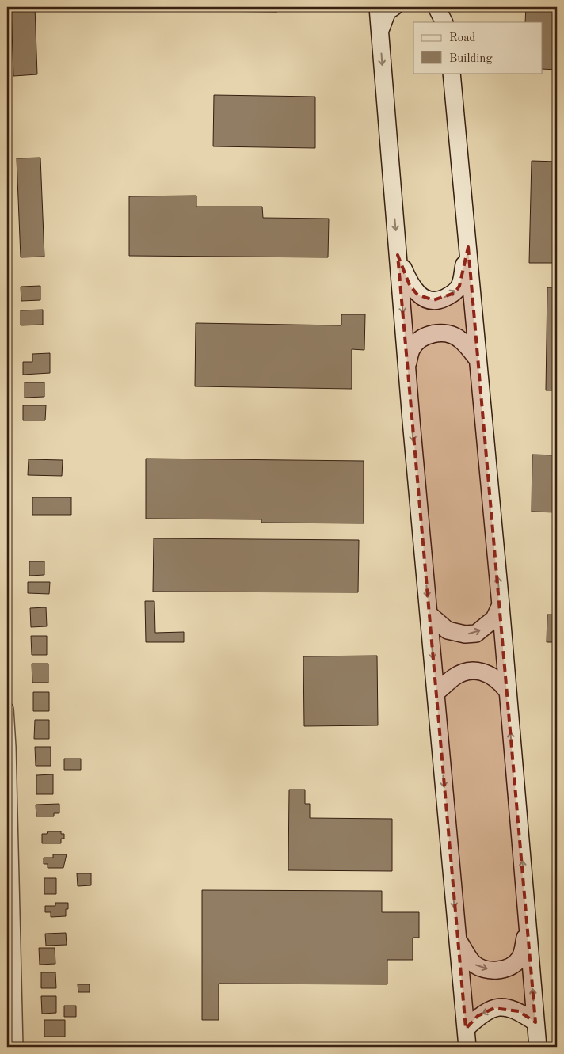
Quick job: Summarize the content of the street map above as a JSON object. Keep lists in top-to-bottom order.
{
  "legend": ["Road", "Building"]
}
